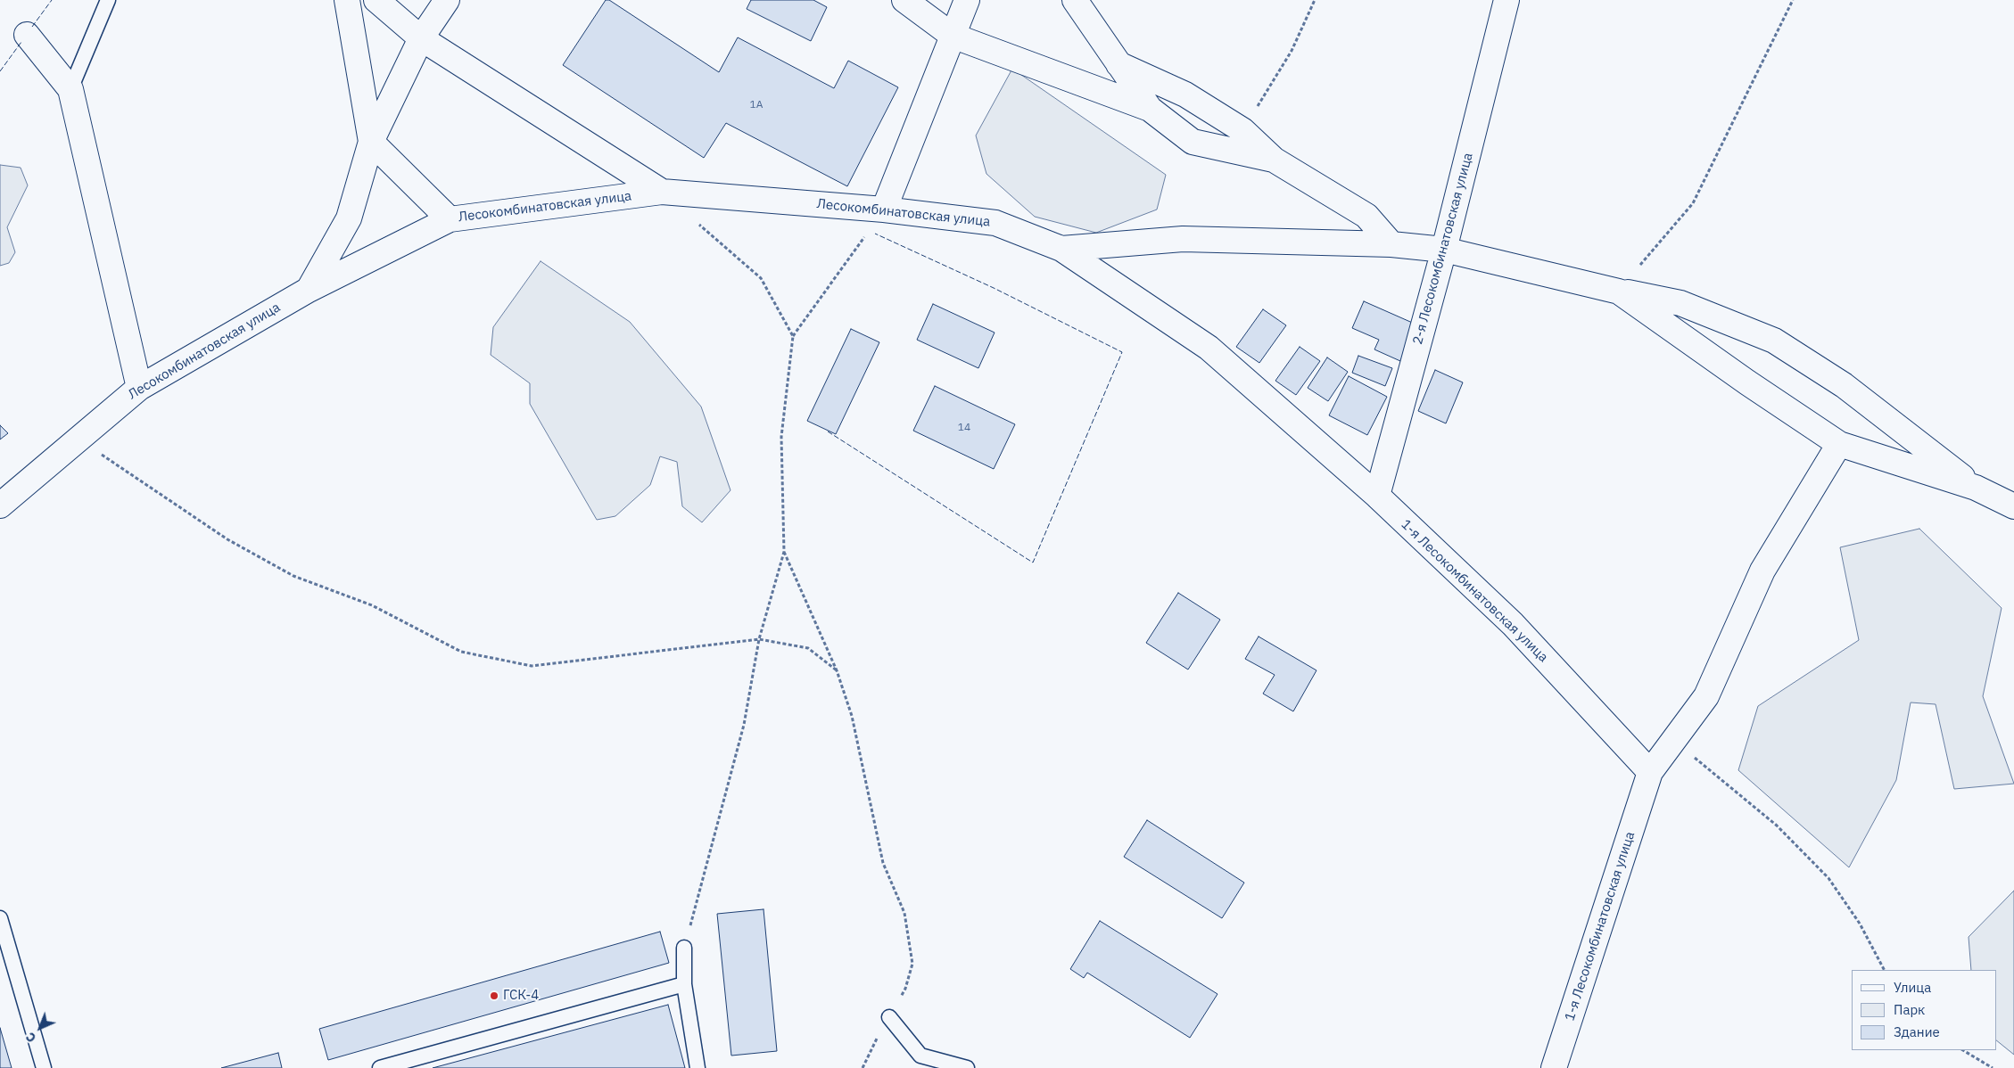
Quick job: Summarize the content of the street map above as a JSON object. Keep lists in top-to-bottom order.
{
  "streets": {
    "street": ["Лесокомбинатовская улица", "2-я Лесокомбинатовская улица", "1-я Лесокомбинатовская улица"]
  },
  "crossings": [
    ["Лесокомбинатовская улица", "1-я Лесокомбинатовская улица"],
    ["2-я Лесокомбинатовская улица", "1-я Лесокомбинатовская улица"]
  ],
  "places": ["ГСК-4"],
  "house_numbers": ["1А", "14"],
  "legend": ["Улица", "Парк", "Здание"],
  "north": "bottom left"
}
